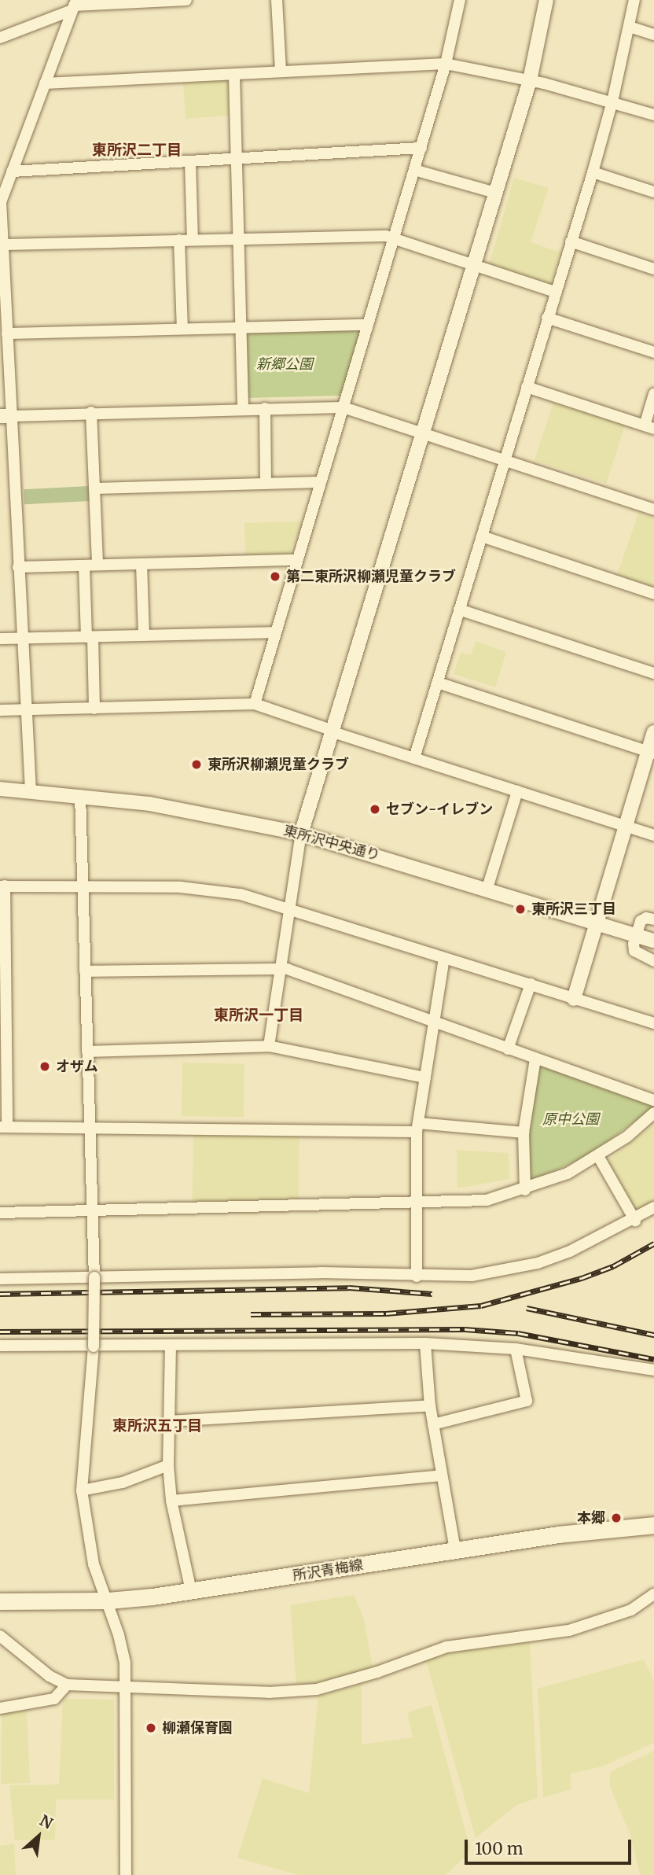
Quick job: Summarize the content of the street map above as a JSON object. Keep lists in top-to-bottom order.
{
  "streets": {
    "main road": ["所沢青梅線"],
    "street": ["東所沢中央通り"]
  },
  "districts": ["東所沢二丁目", "東所沢一丁目", "東所沢五丁目"],
  "parks": ["新郷公園", "原中公園"],
  "places": [
    "第二東所沢柳瀬児童クラブ",
    "東所沢柳瀬児童クラブ",
    "セブン-イレブン",
    "東所沢三丁目",
    "オザム",
    "本郷",
    "柳瀬保育園"
  ],
  "scale_bar": "100 m",
  "north": "top right"
}
